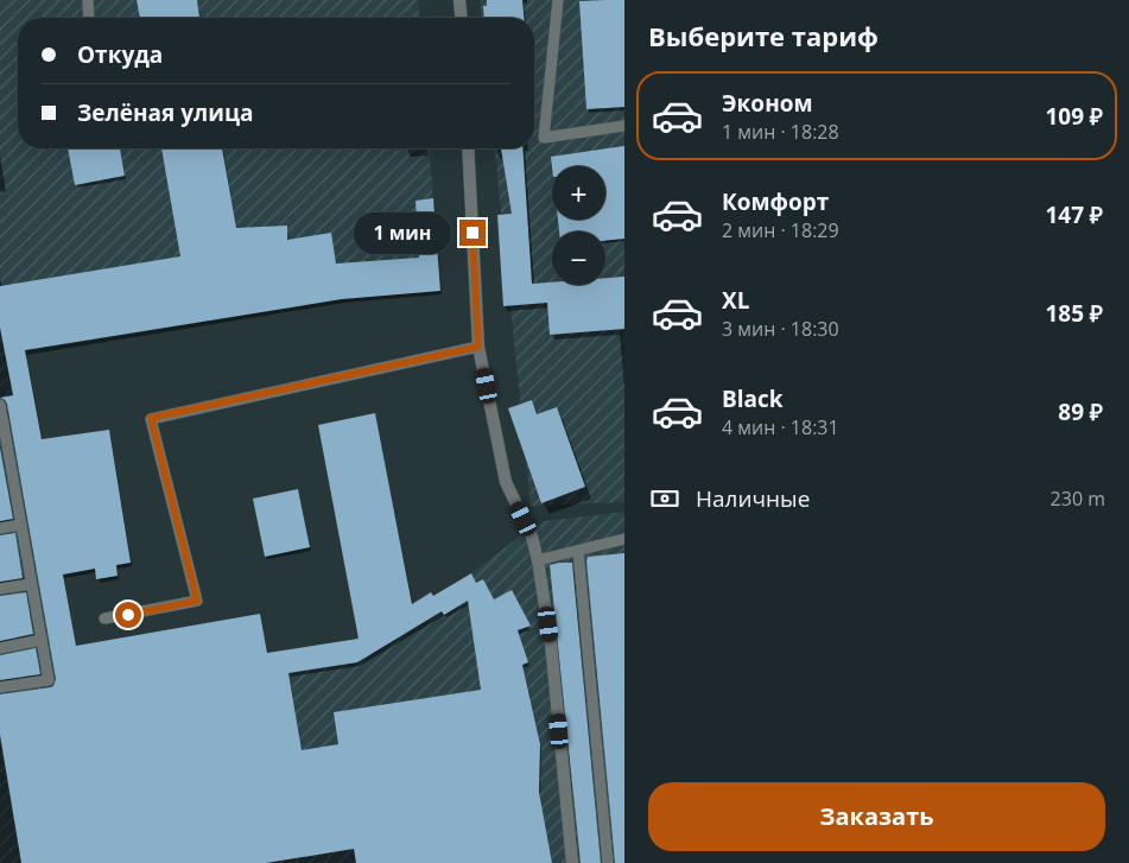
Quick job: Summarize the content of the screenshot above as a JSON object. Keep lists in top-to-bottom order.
{
  "page": {
    "heading": "Выберите тариф",
    "banner": ["Откуда", "Зелёная улица"],
    "list": [
      {
        "name": "Эконом",
        "note": "1 мин · 18:28",
        "value": "109 ₽"
      },
      {
        "name": "Комфорт",
        "note": "2 мин · 18:29",
        "value": "147 ₽"
      },
      {
        "name": "XL",
        "note": "3 мин · 18:30",
        "value": "185 ₽"
      },
      {
        "name": "Black",
        "note": "4 мин · 18:31",
        "value": "89 ₽"
      }
    ],
    "map_buttons": ["+", "−"],
    "bubble": "1 мин",
    "pay": ["Наличные", "230 m"],
    "buttons": "Заказать"
  }
}
